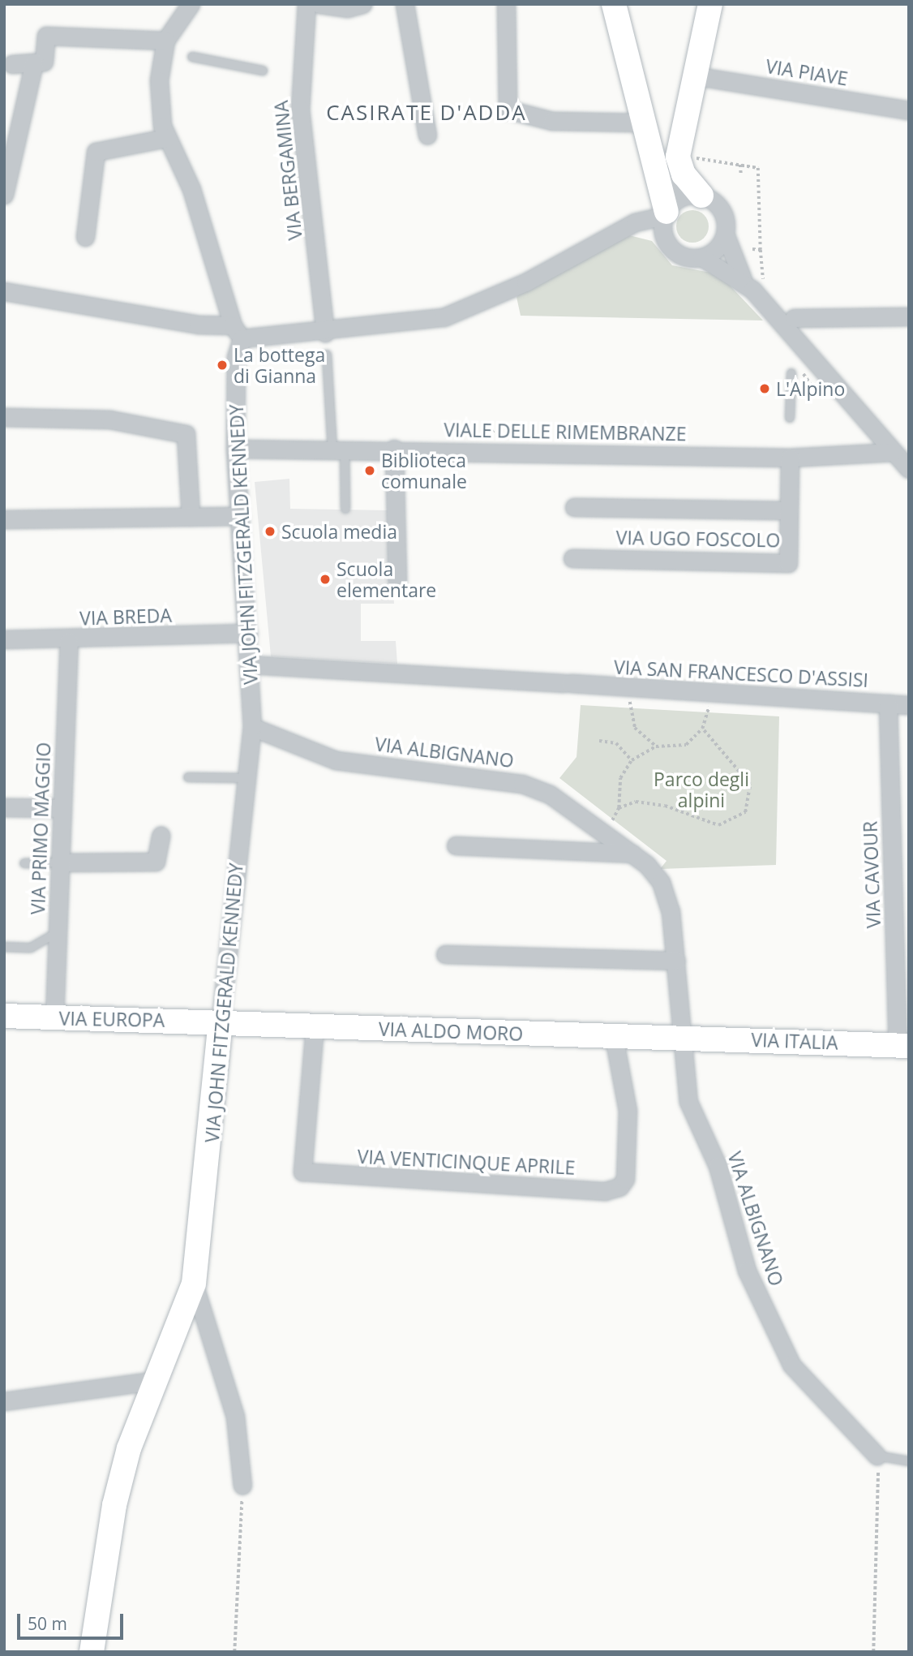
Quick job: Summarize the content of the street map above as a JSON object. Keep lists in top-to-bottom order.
{
  "streets": {
    "street": [
      "VIA PIAVE",
      "VIA BERGAMINA",
      "VIALE DELLE RIMEMBRANZE",
      "VIA UGO FOSCOLO",
      "VIA JOHN FITZGERALD KENNEDY",
      "VIA BREDA",
      "VIA SAN FRANCESCO D'ASSISI",
      "VIA ALBIGNANO",
      "VIA PRIMO MAGGIO",
      "VIA CAVOUR",
      "VIA EUROPA",
      "VIA ALDO MORO",
      "VIA ITALIA",
      "VIA VENTICINQUE APRILE"
    ]
  },
  "crossings": [
    ["VIALE DELLE RIMEMBRANZE", "VIA UGO FOSCOLO"],
    ["VIALE DELLE RIMEMBRANZE", "VIA JOHN FITZGERALD KENNEDY"],
    ["VIA JOHN FITZGERALD KENNEDY", "VIA BREDA"],
    ["VIA JOHN FITZGERALD KENNEDY", "VIA SAN FRANCESCO D'ASSISI"],
    ["VIA JOHN FITZGERALD KENNEDY", "VIA ALBIGNANO"],
    ["VIA JOHN FITZGERALD KENNEDY", "VIA EUROPA"],
    ["VIA JOHN FITZGERALD KENNEDY", "VIA ALDO MORO"],
    ["VIA BREDA", "VIA PRIMO MAGGIO"],
    ["VIA SAN FRANCESCO D'ASSISI", "VIA CAVOUR"],
    ["VIA ALBIGNANO", "VIA ALDO MORO"],
    ["VIA ALBIGNANO", "VIA ITALIA"],
    ["VIA PRIMO MAGGIO", "VIA EUROPA"],
    ["VIA CAVOUR", "VIA ITALIA"],
    ["VIA EUROPA", "VIA ALDO MORO"],
    ["VIA ALDO MORO", "VIA ITALIA"],
    ["VIA ALDO MORO", "VIA VENTICINQUE APRILE"]
  ],
  "districts": ["CASIRATE D'ADDA"],
  "parks": ["Parco degli alpini"],
  "places": [
    "La bottega di Gianna",
    "L'Alpino",
    "Biblioteca comunale",
    "Scuola media",
    "Scuola elementare"
  ],
  "scale_bar": "50 m"
}
